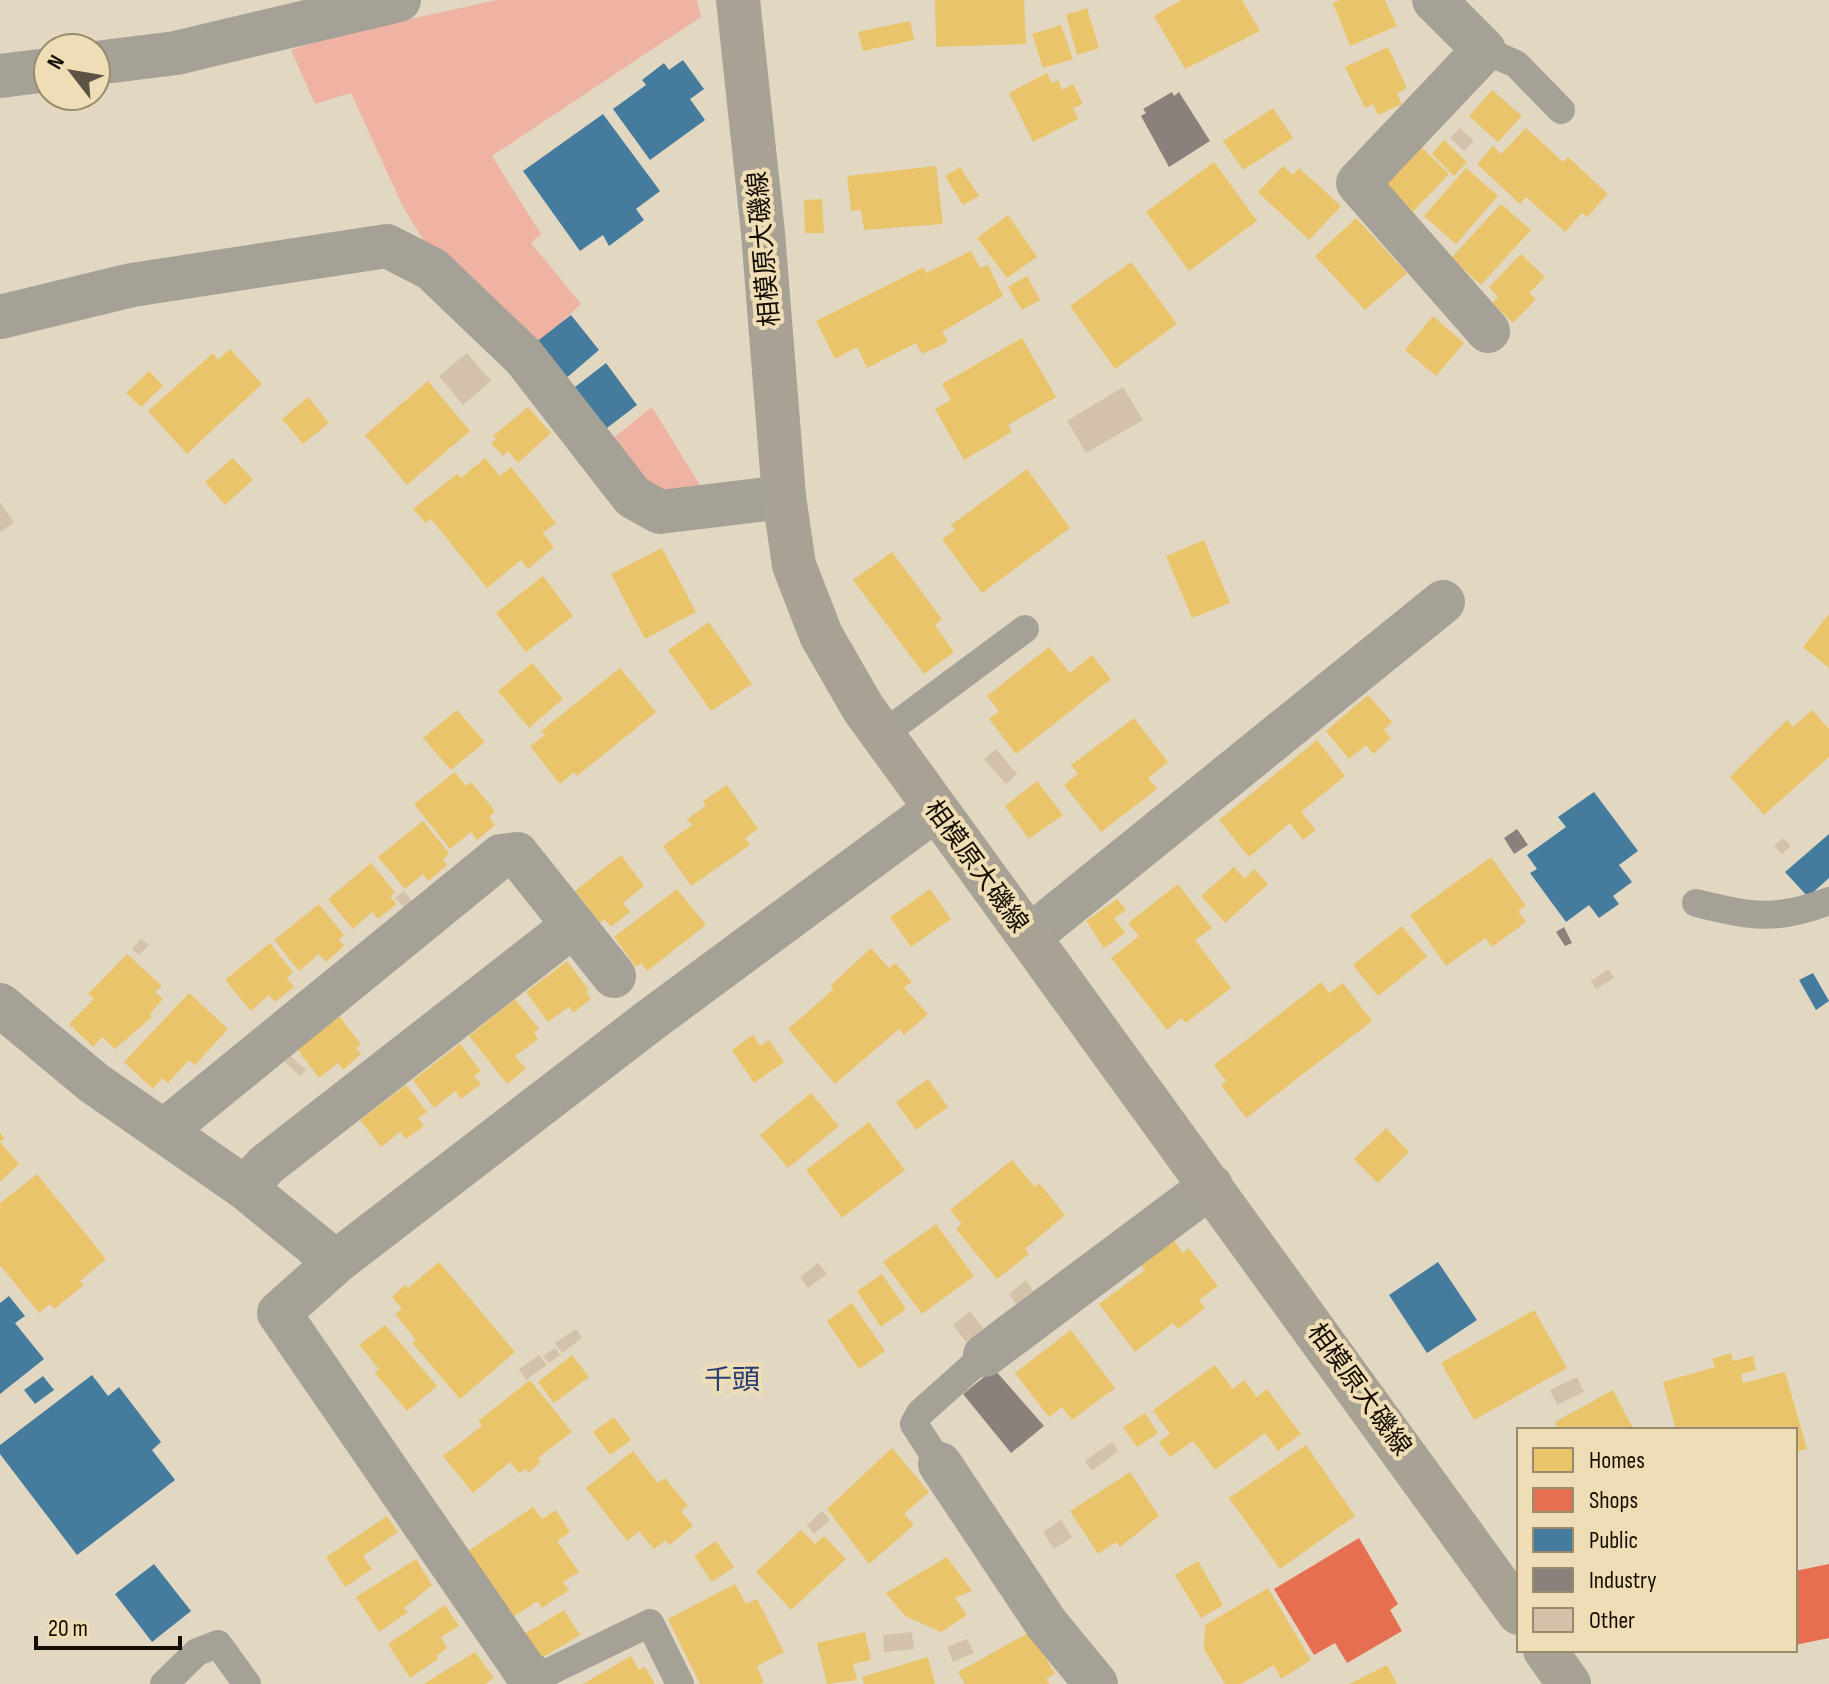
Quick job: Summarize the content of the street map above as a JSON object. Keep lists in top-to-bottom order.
{
  "streets": {
    "main road": ["相模原大磯線"]
  },
  "districts": ["千頭"],
  "legend": [
    "Homes",
    "Shops",
    "Public",
    "Industry",
    "Other"
  ],
  "scale_bar": "20 m",
  "north": "top left"
}
